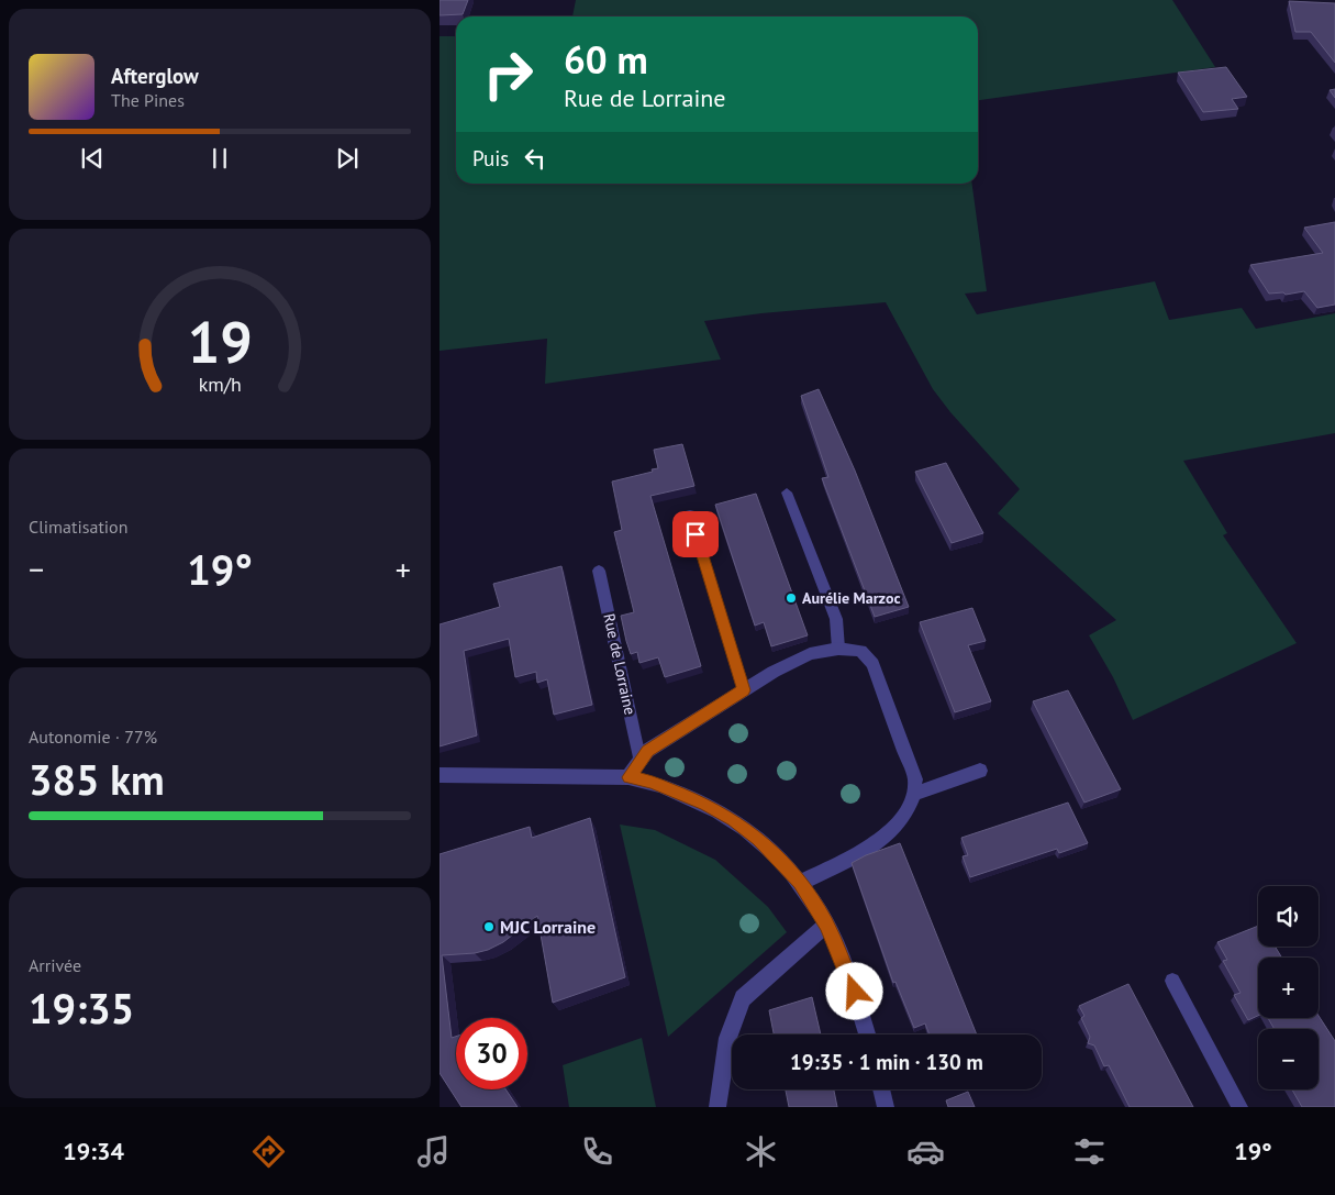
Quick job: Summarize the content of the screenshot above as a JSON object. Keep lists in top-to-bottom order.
{
  "streets": {
    "lane": ["Rue de Lorraine"]
  },
  "places": ["Aurélie Marzoc", "MJC Lorraine"],
  "page": {
    "turn": ["60 m", "Rue de Lorraine"],
    "song": ["Afterglow", "The Pines"],
    "then": "Puis",
    "tile": [
      "Climatisation",
      ["Autonomie · 77%", "385 km"],
      ["Arrivée", "19:35"]
    ],
    "heat": ["−", "19°", "+"],
    "map_buttons": ["+", "−"],
    "limit": "30",
    "trip": "19:35 · 1 min · 130 m",
    "tabs": ["19:34", "19°"],
    "gauge": ["19", "km/h"]
  }
}
